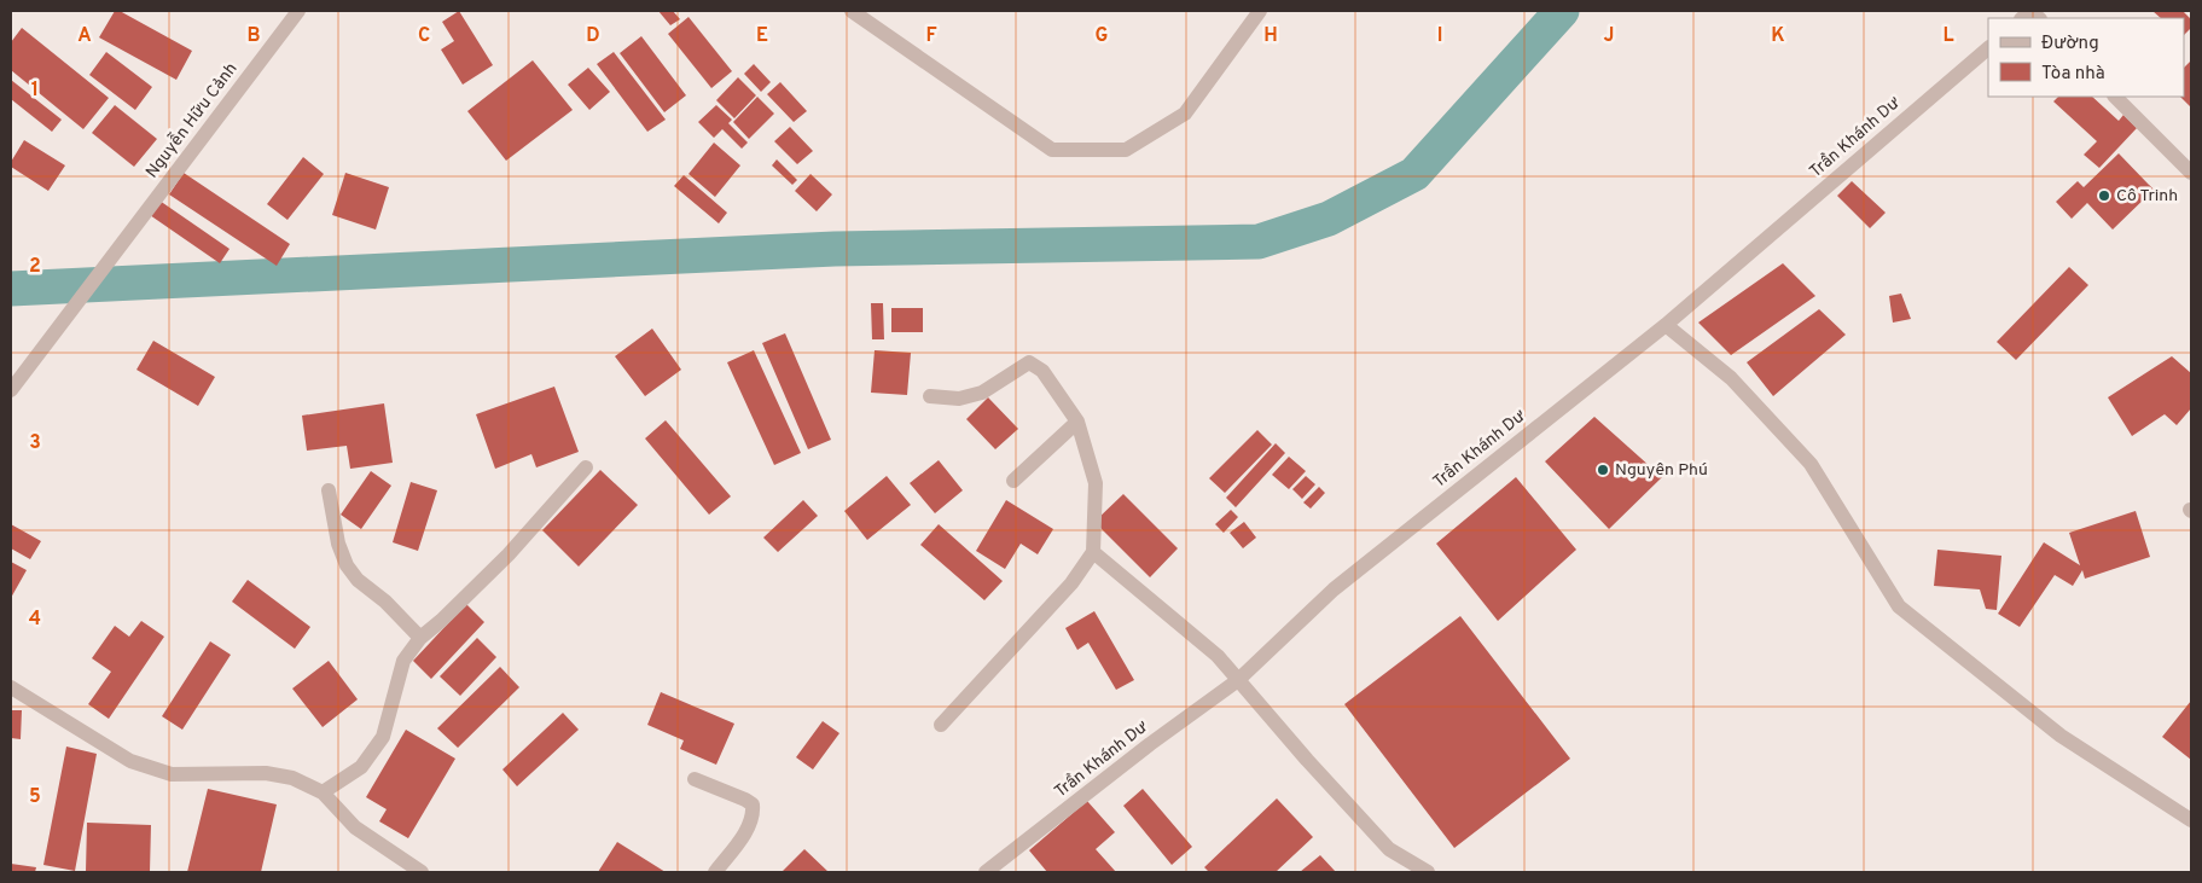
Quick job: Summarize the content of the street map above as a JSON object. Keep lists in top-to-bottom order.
{
  "streets": {
    "street": ["Nguyễn Hữu Cảnh", "Trần Khánh Dư"]
  },
  "places": ["Cô Trinh", "Nguyên Phú"],
  "legend": ["Đường", "Tòa nhà"],
  "grid": {
    "columns": [
      "A",
      "B",
      "C",
      "D",
      "E",
      "F",
      "G",
      "H",
      "I",
      "J",
      "K",
      "L"
    ],
    "rows": [
      "1",
      "2",
      "3",
      "4",
      "5"
    ]
  }
}
